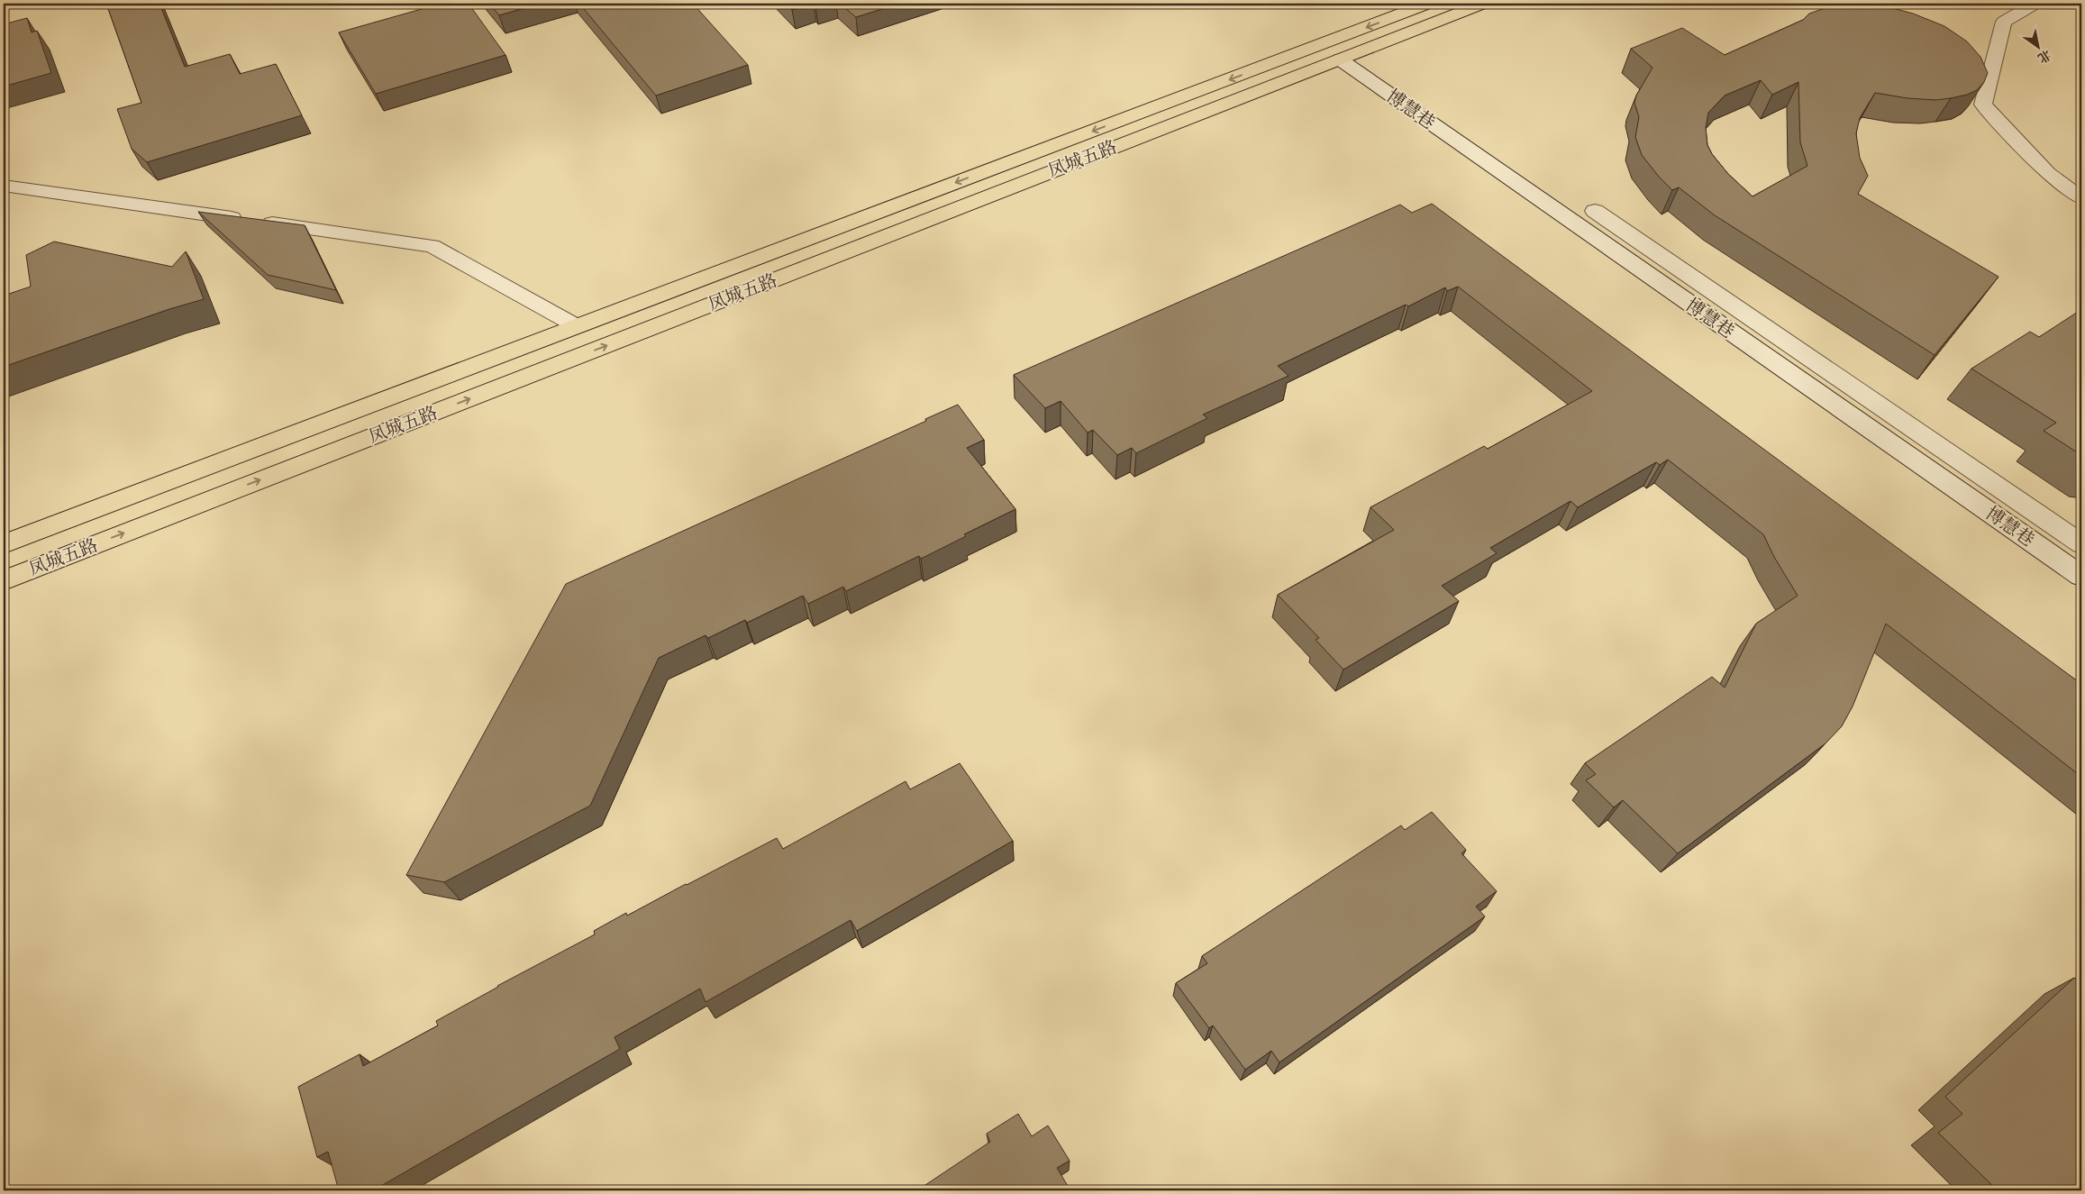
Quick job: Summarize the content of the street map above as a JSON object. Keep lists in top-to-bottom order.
{
  "streets": {
    "main road": ["凤城五路"],
    "street": ["博慧巷"]
  },
  "crossings": [
    ["博慧巷", "凤城五路"]
  ],
  "north": "bottom right"
}
